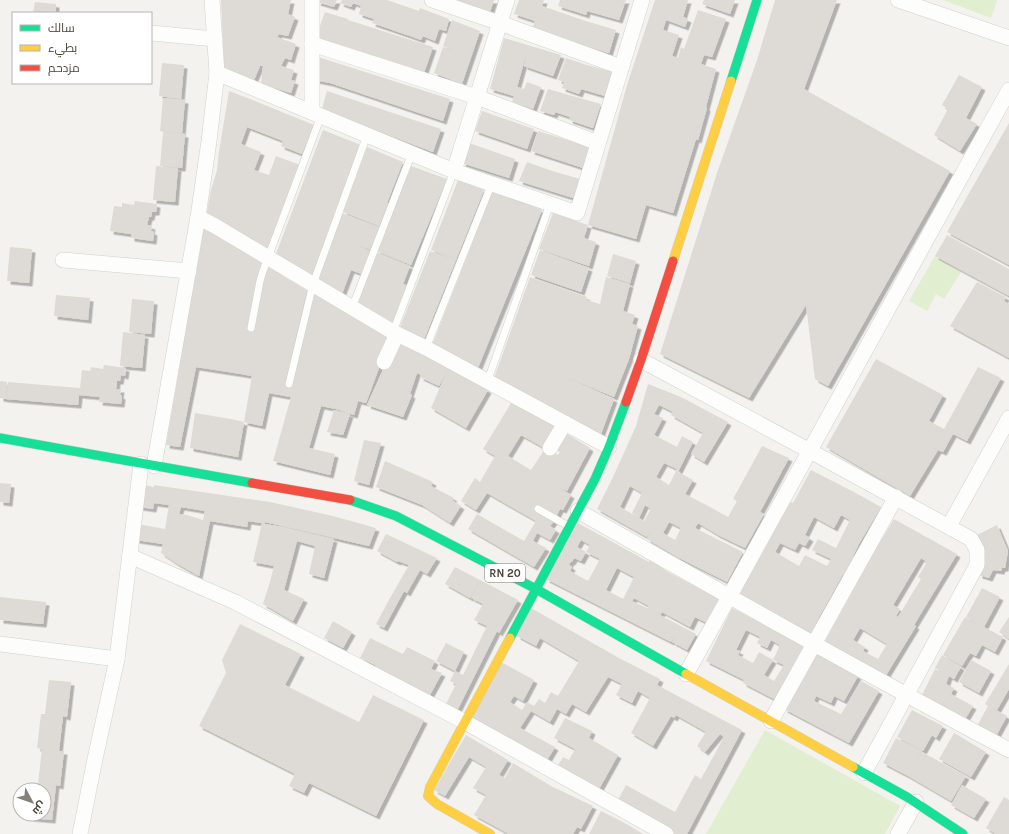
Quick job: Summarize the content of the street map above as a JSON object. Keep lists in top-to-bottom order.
{
  "streets": {
    "main road": ["RN 20"]
  },
  "legend": ["سالك", "بطيء", "مزدحم"],
  "north": "bottom right"
}
